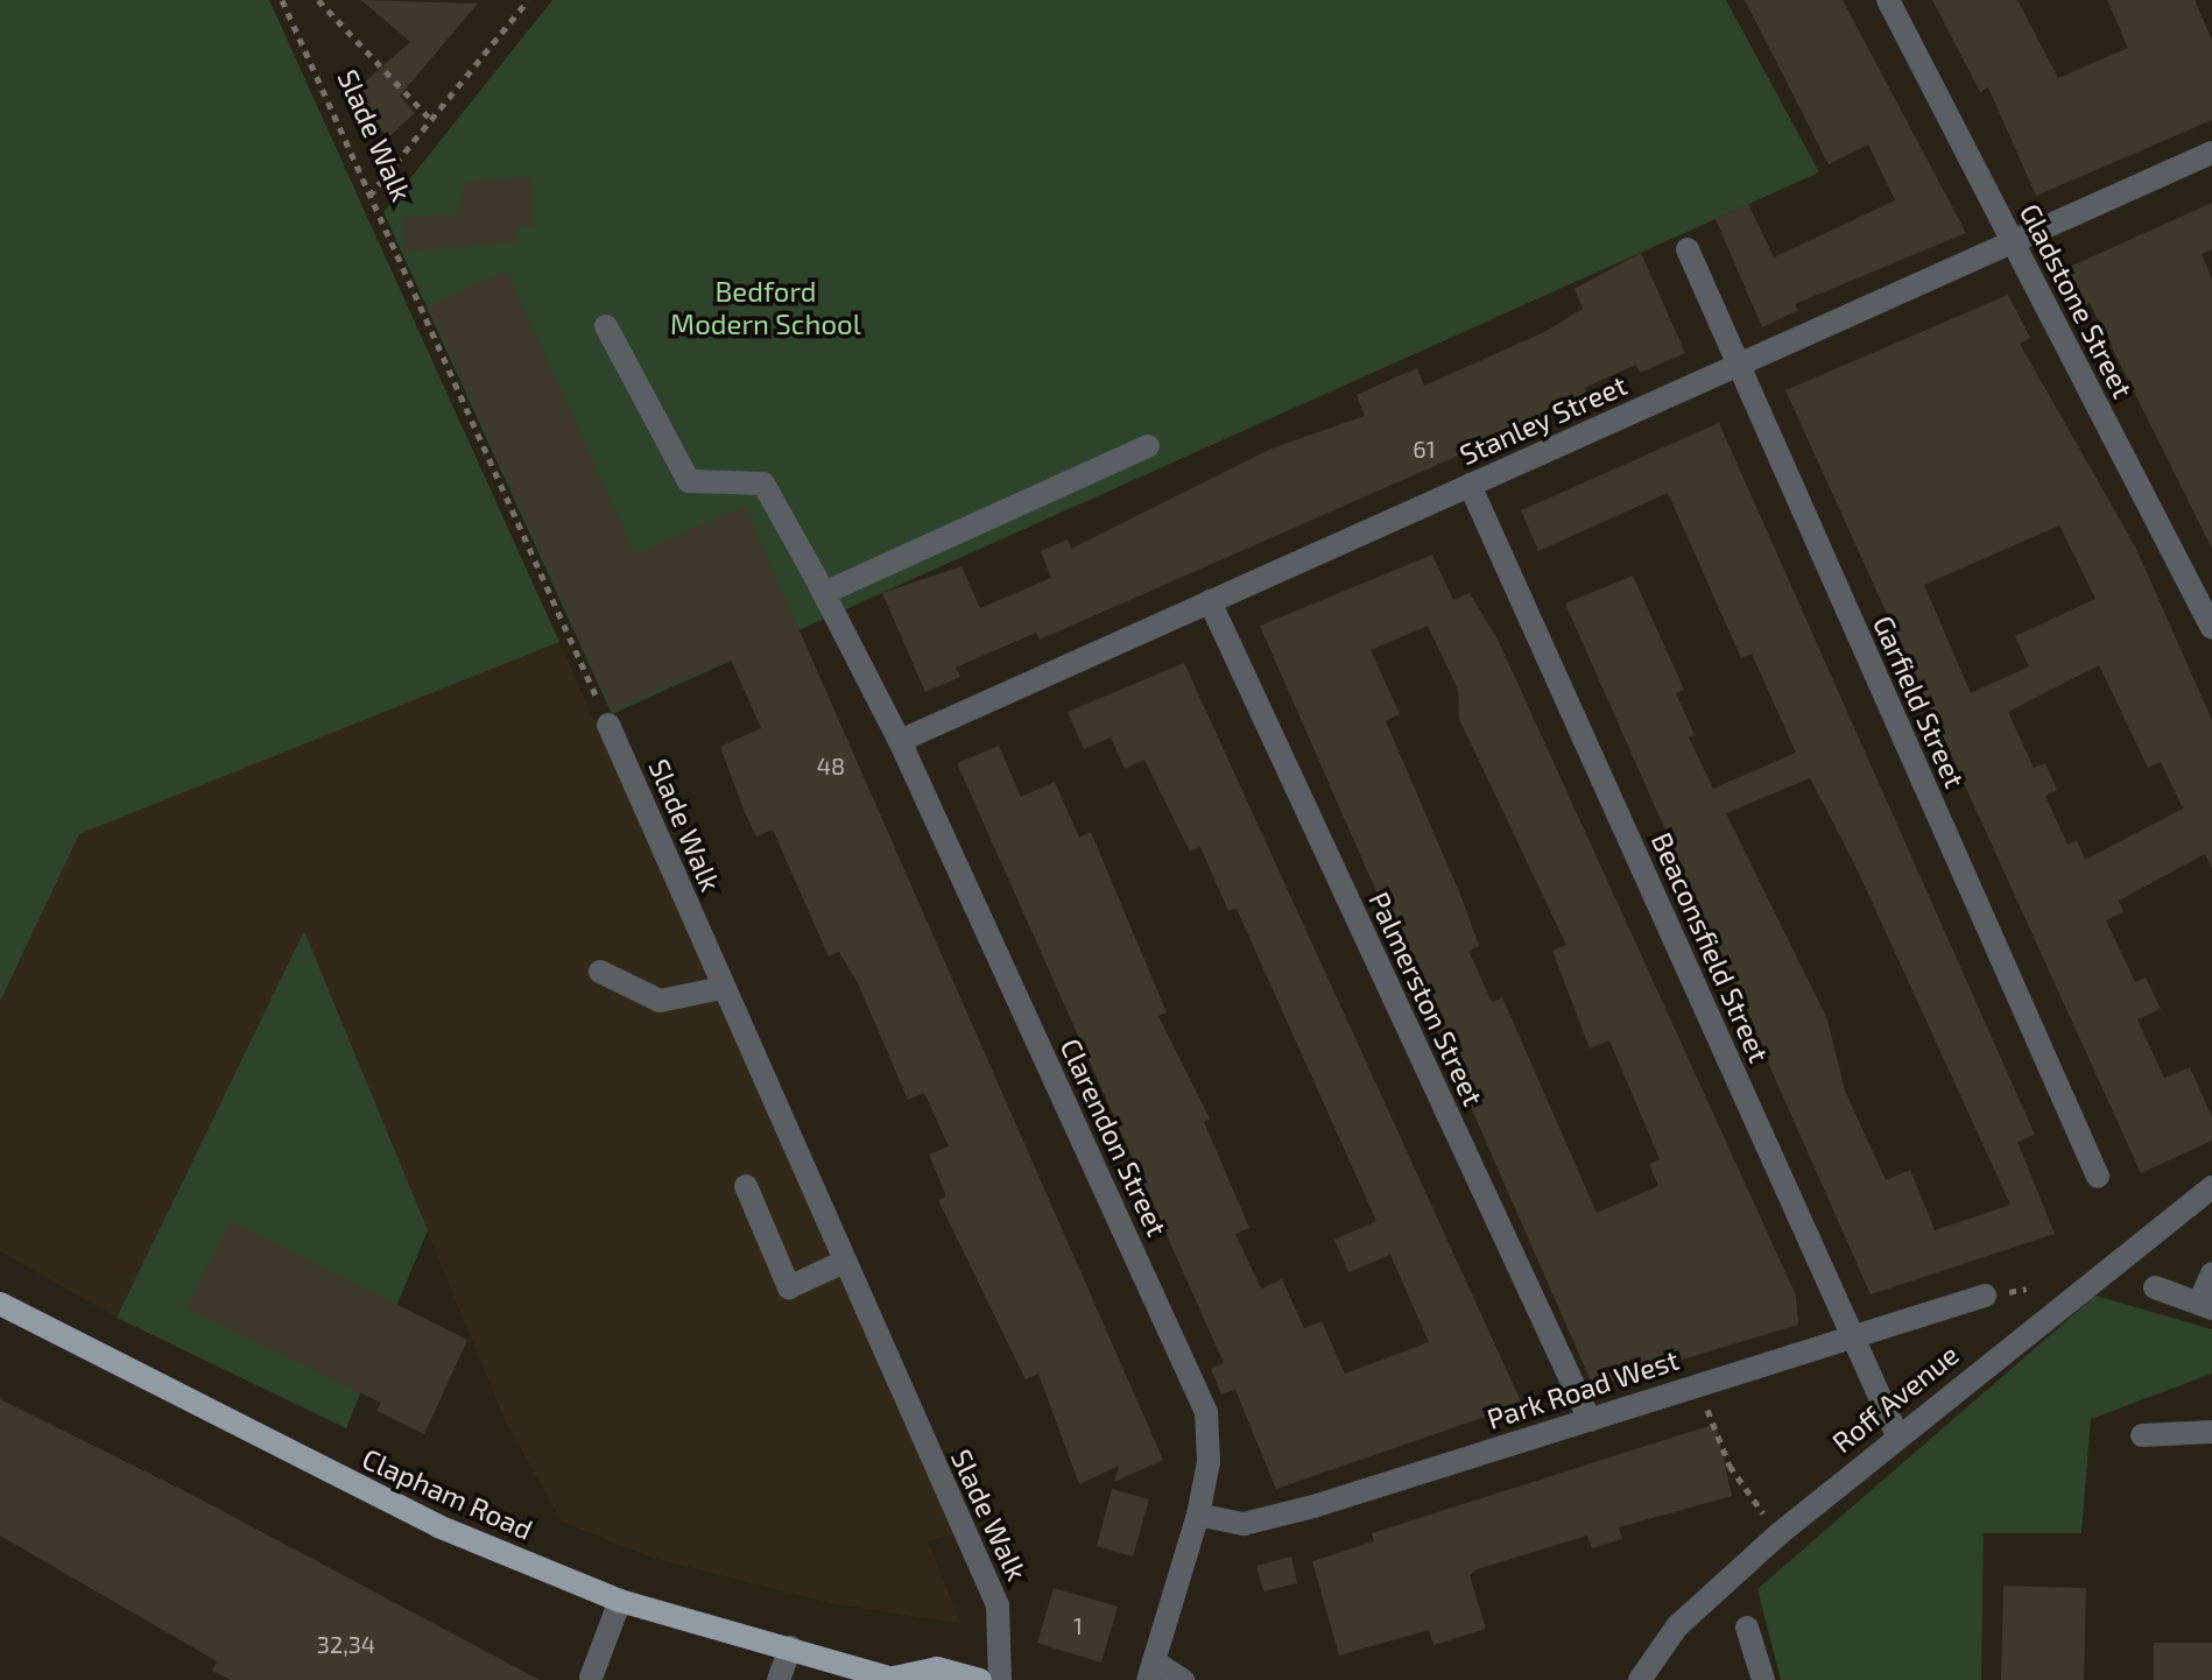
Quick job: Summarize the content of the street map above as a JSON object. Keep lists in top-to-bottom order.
{
  "streets": {
    "main road": ["Clapham Road"],
    "street": [
      "Slade Walk",
      "Gladstone Street",
      "Stanley Street",
      "Garfield Street",
      "Beaconsfield Street",
      "Palmerston Street",
      "Clarendon Street",
      "Park Road West",
      "Roff Avenue"
    ]
  },
  "crossings": [
    ["Gladstone Street", "Stanley Street"],
    ["Stanley Street", "Garfield Street"],
    ["Stanley Street", "Beaconsfield Street"],
    ["Stanley Street", "Palmerston Street"],
    ["Stanley Street", "Clarendon Street"],
    ["Beaconsfield Street", "Park Road West"],
    ["Beaconsfield Street", "Roff Avenue"],
    ["Palmerston Street", "Park Road West"],
    ["Clarendon Street", "Park Road West"]
  ],
  "parks": ["Bedford Modern School"],
  "house_numbers": [
    "61",
    "48",
    "1",
    "32,34"
  ]
}
